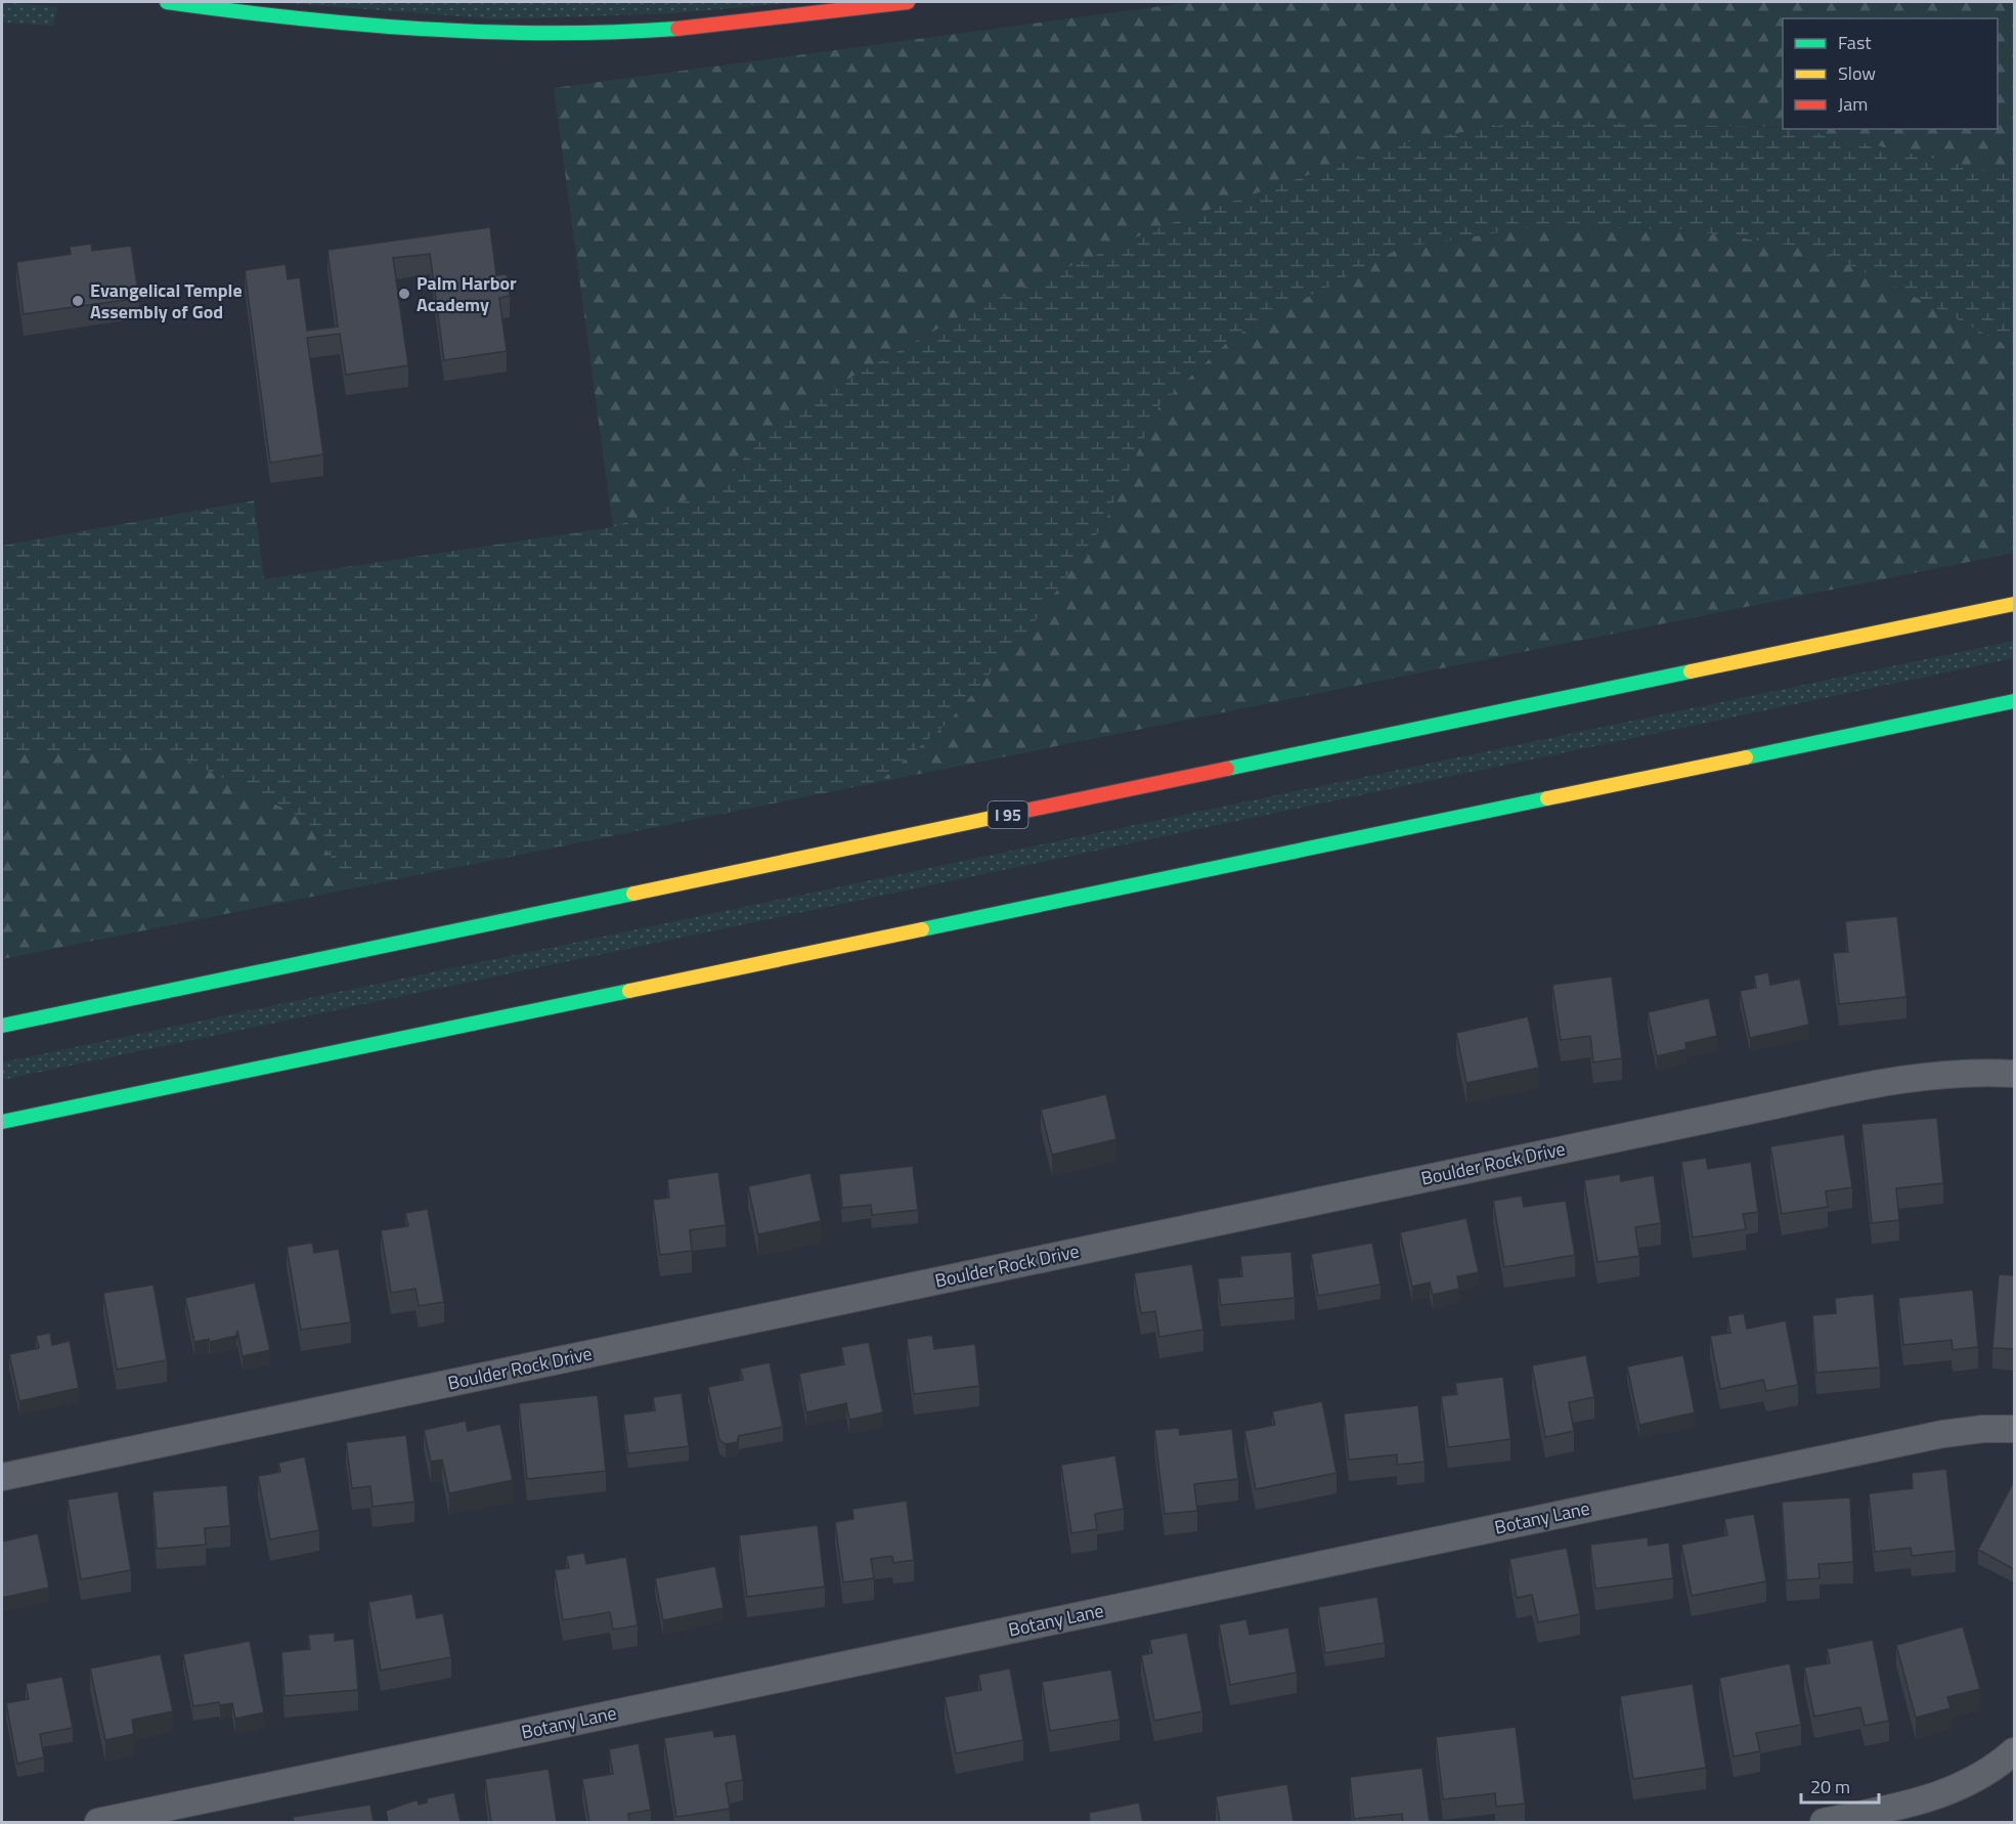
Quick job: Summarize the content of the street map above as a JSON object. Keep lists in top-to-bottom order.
{
  "streets": {
    "main road": ["I 95"],
    "street": ["Boulder Rock Drive", "Botany Lane"]
  },
  "places": ["Palm Harbor Academy", "Evangelical Temple Assembly of God"],
  "legend": ["Fast", "Slow", "Jam"],
  "scale_bar": "20 m"
}
